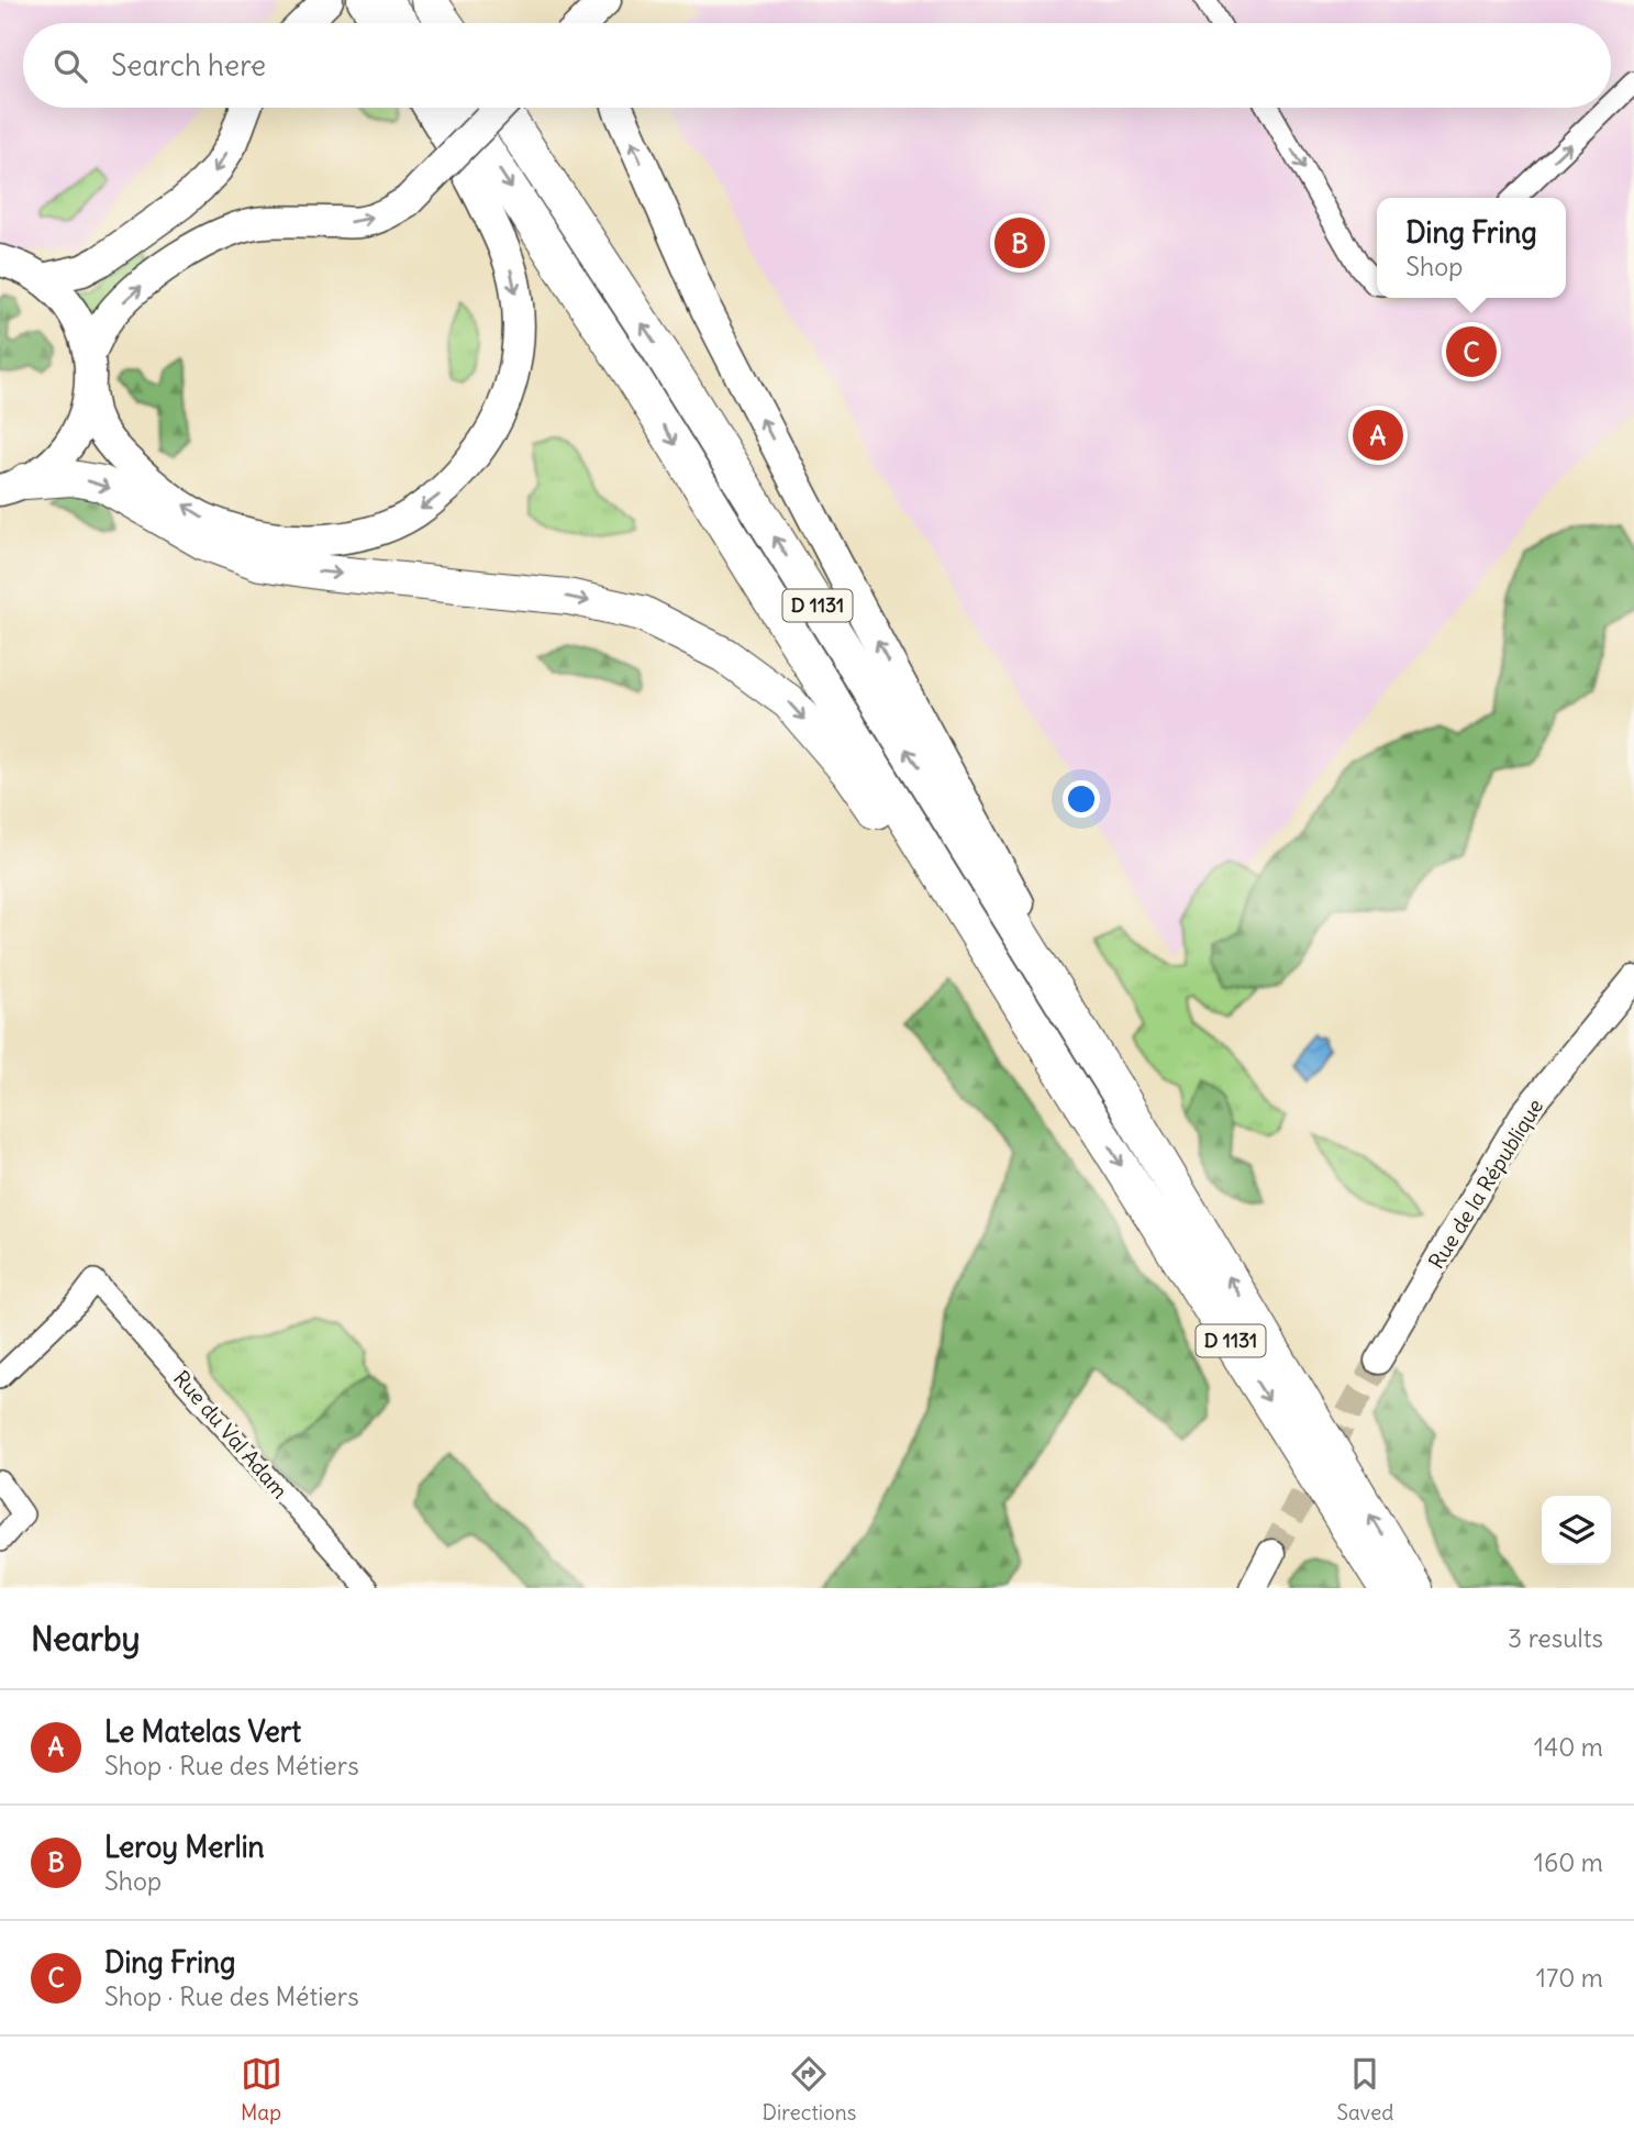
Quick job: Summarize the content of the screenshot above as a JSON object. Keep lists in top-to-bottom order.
{
  "streets": {
    "main road": ["D 1131"],
    "street": ["Rue de la République", "Rue du Val Adam"]
  },
  "page": {
    "search": "Search here",
    "popup": ["Ding Fring", "Shop"],
    "pins": ["B", "C", "A"],
    "heading": ["Nearby", "3 results"],
    "list": [
      {
        "mark": "A",
        "name": "Le Matelas Vert",
        "note": "Shop · Rue des Métiers",
        "value": "140 m"
      },
      {
        "mark": "B",
        "name": "Leroy Merlin",
        "note": "Shop",
        "value": "160 m"
      },
      {
        "mark": "C",
        "name": "Ding Fring",
        "note": "Shop · Rue des Métiers",
        "value": "170 m"
      }
    ],
    "nav": ["Map", "Directions", "Saved"]
  }
}
